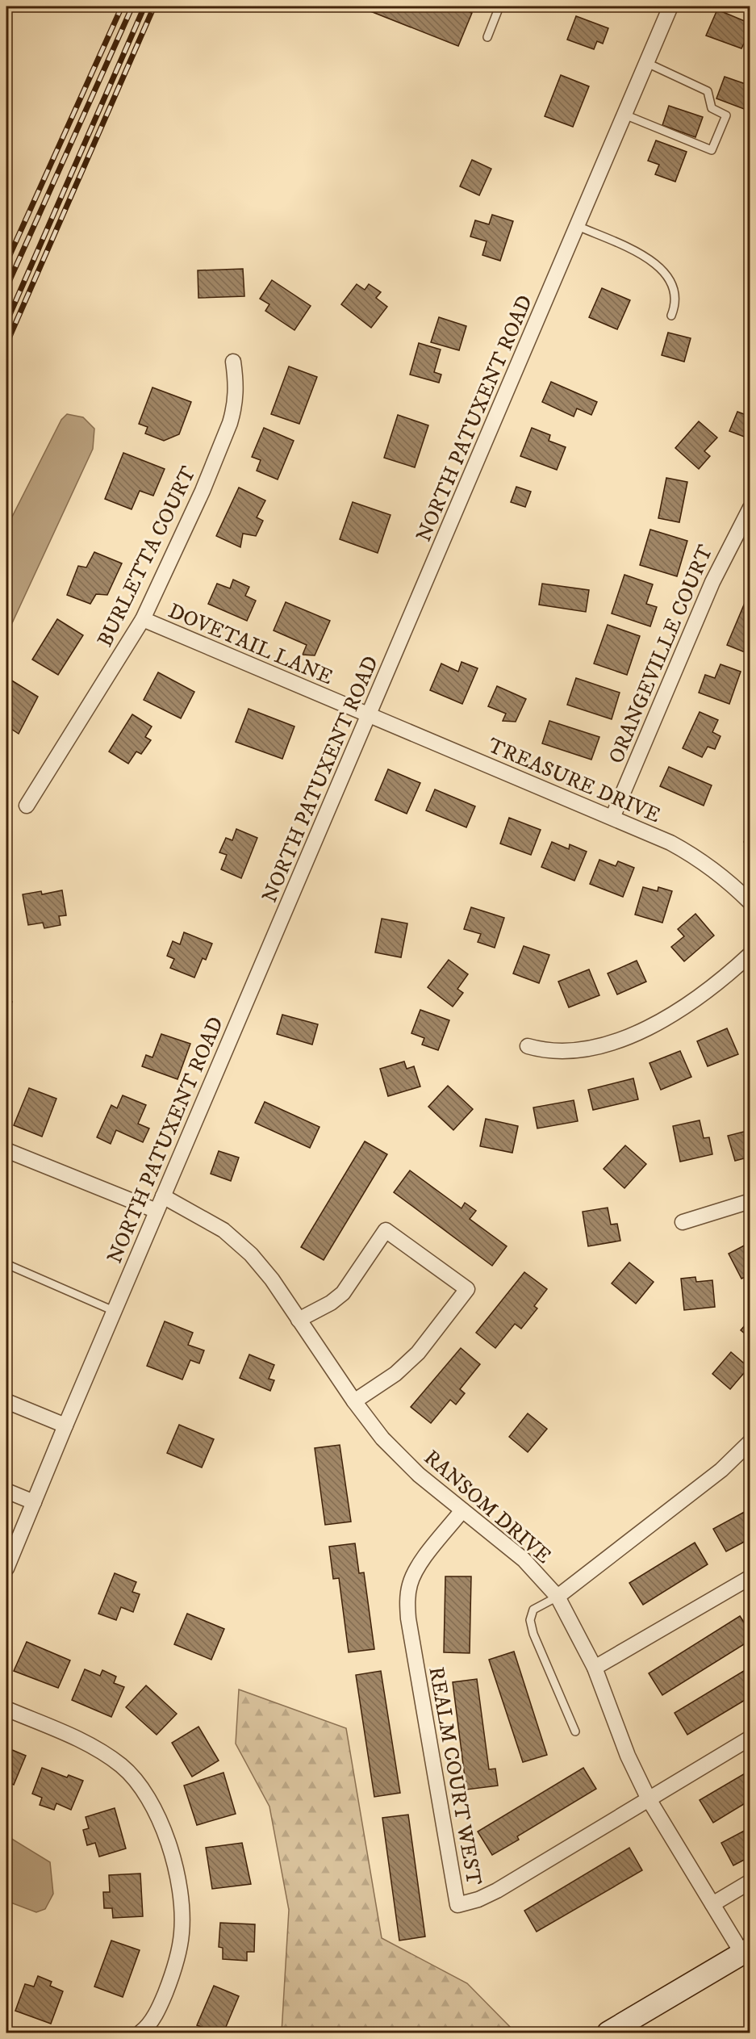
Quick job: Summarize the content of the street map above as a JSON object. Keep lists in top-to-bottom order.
{
  "streets": {
    "street": [
      "NORTH PATUXENT ROAD",
      "BURLETTA COURT",
      "DOVETAIL LANE",
      "ORANGEVILLE COURT",
      "TREASURE DRIVE",
      "RANSOM DRIVE",
      "REALM COURT WEST"
    ]
  },
  "crossings": [
    ["NORTH PATUXENT ROAD", "DOVETAIL LANE"],
    ["NORTH PATUXENT ROAD", "TREASURE DRIVE"],
    ["NORTH PATUXENT ROAD", "RANSOM DRIVE"],
    ["BURLETTA COURT", "DOVETAIL LANE"],
    ["DOVETAIL LANE", "TREASURE DRIVE"],
    ["ORANGEVILLE COURT", "TREASURE DRIVE"],
    ["RANSOM DRIVE", "REALM COURT WEST"]
  ]
}
